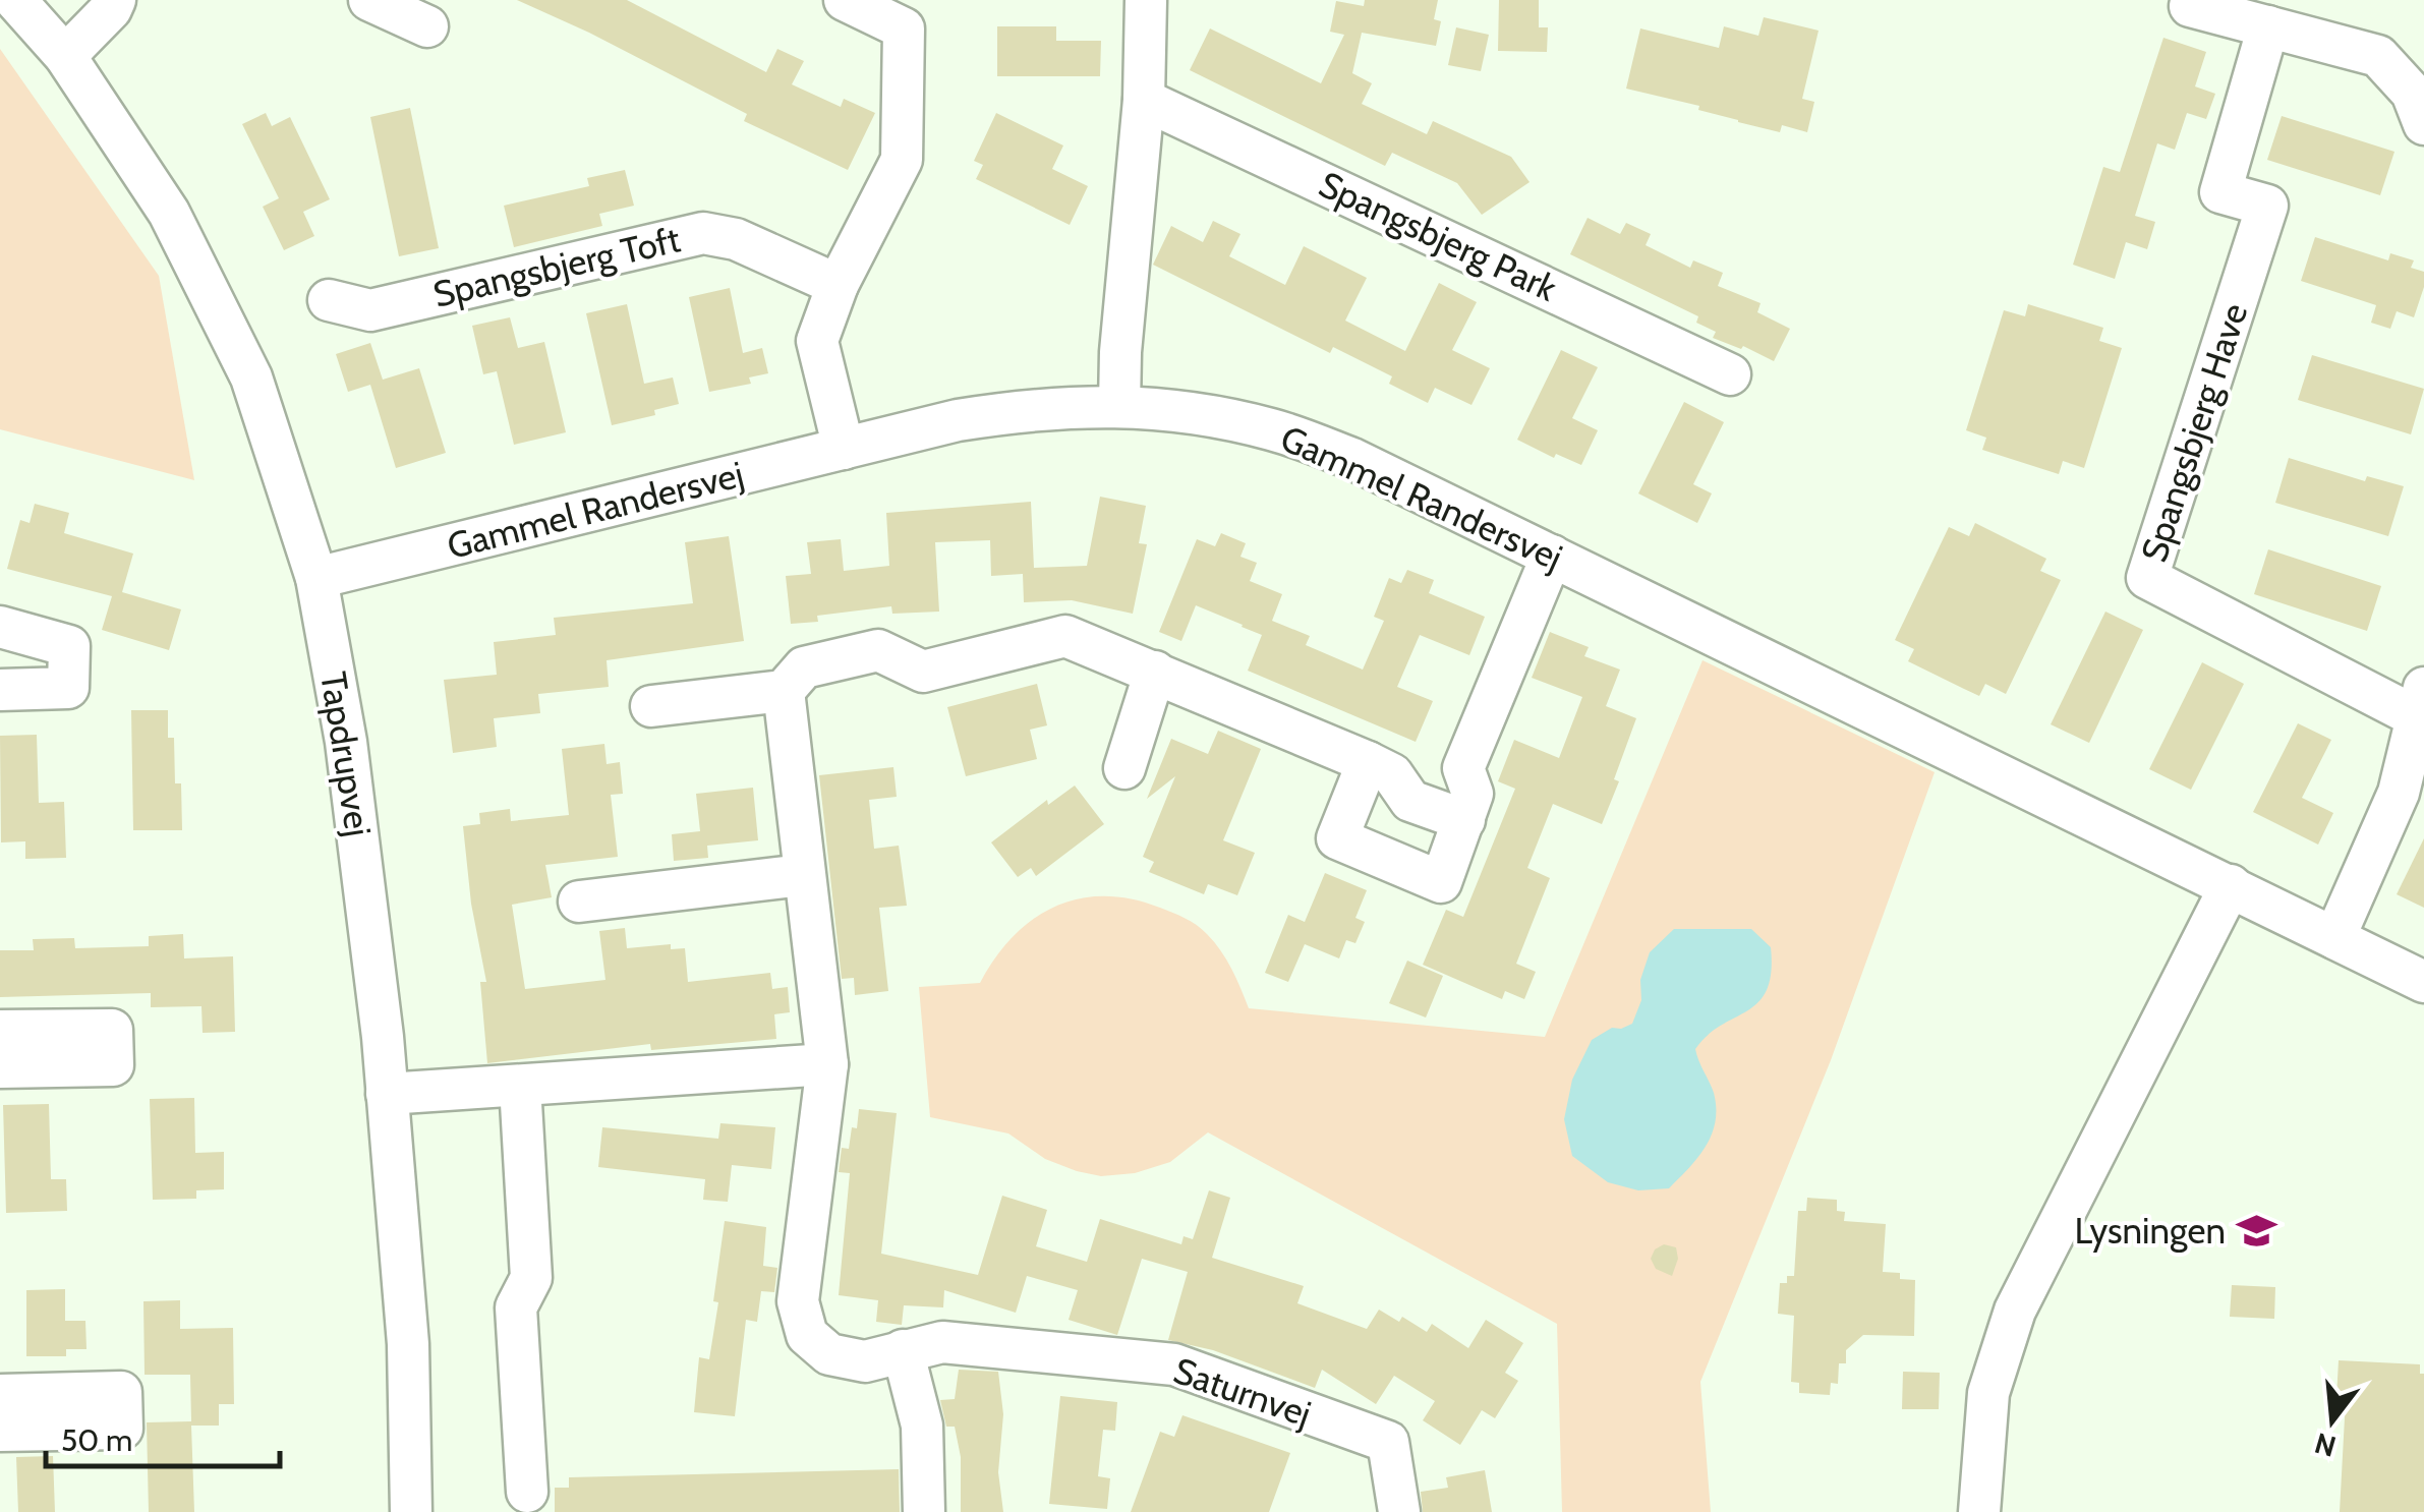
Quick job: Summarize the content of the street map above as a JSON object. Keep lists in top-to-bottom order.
{
  "streets": {
    "street": [
      "Spangsbjerg Park",
      "Spangsbjerg Toft",
      "Spangsbjerg Have",
      "Gammel Randersvej",
      "Tapdrupvej",
      "Saturnvej"
    ]
  },
  "crossings": [
    ["Spangsbjerg Have", "Gammel Randersvej"],
    ["Gammel Randersvej", "Tapdrupvej"]
  ],
  "places": {
    "school or university": ["Lysningen"]
  },
  "scale_bar": "50 m",
  "north": "bottom"
}
